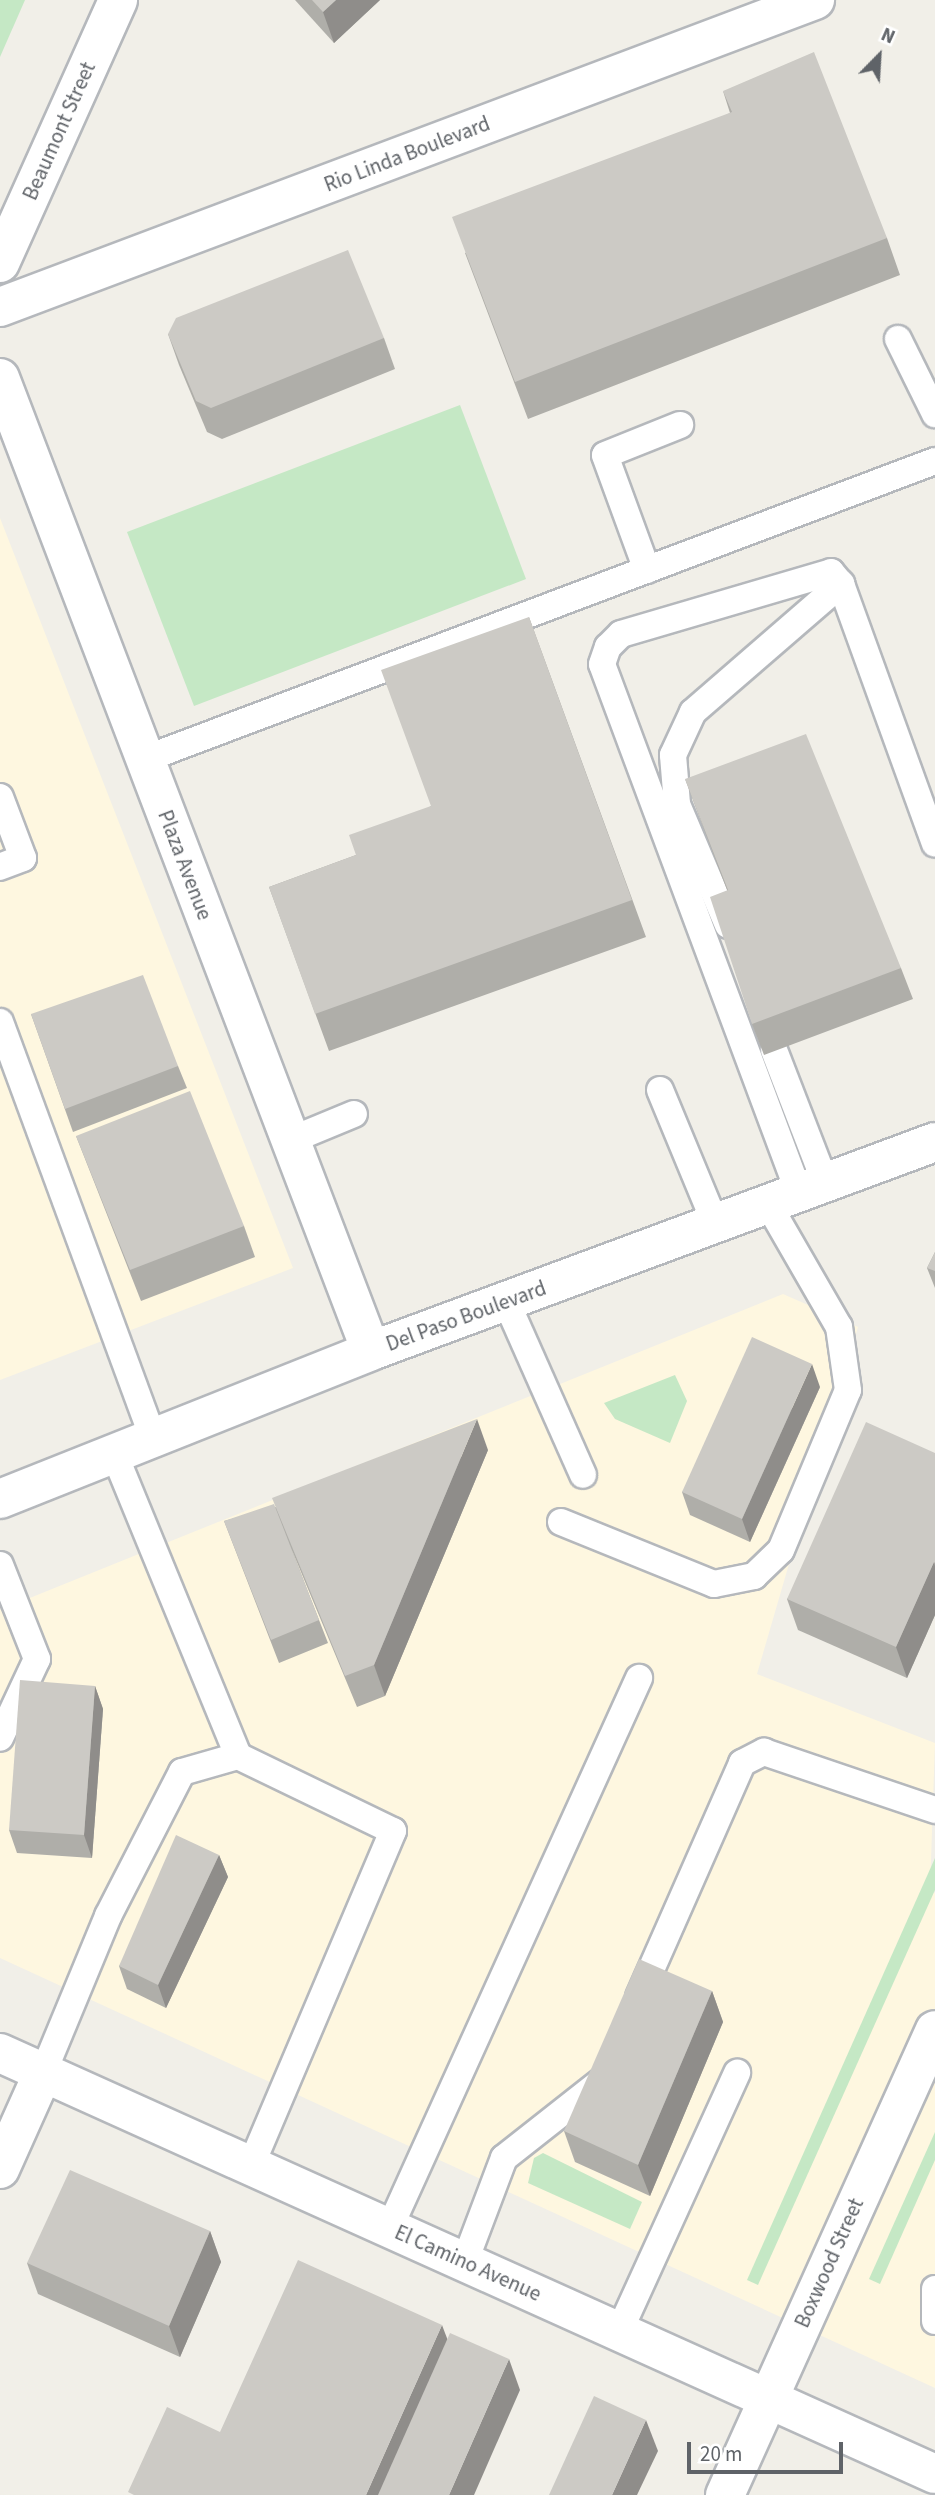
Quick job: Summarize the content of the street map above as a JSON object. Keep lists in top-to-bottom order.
{
  "streets": {
    "street": [
      "Beaumont Street",
      "Rio Linda Boulevard",
      "Plaza Avenue",
      "Del Paso Boulevard",
      "El Camino Avenue",
      "Boxwood Street"
    ]
  },
  "crossings": [
    ["Plaza Avenue", "Del Paso Boulevard"],
    ["El Camino Avenue", "Boxwood Street"]
  ],
  "scale_bar": "20 m",
  "north": "top right"
}
